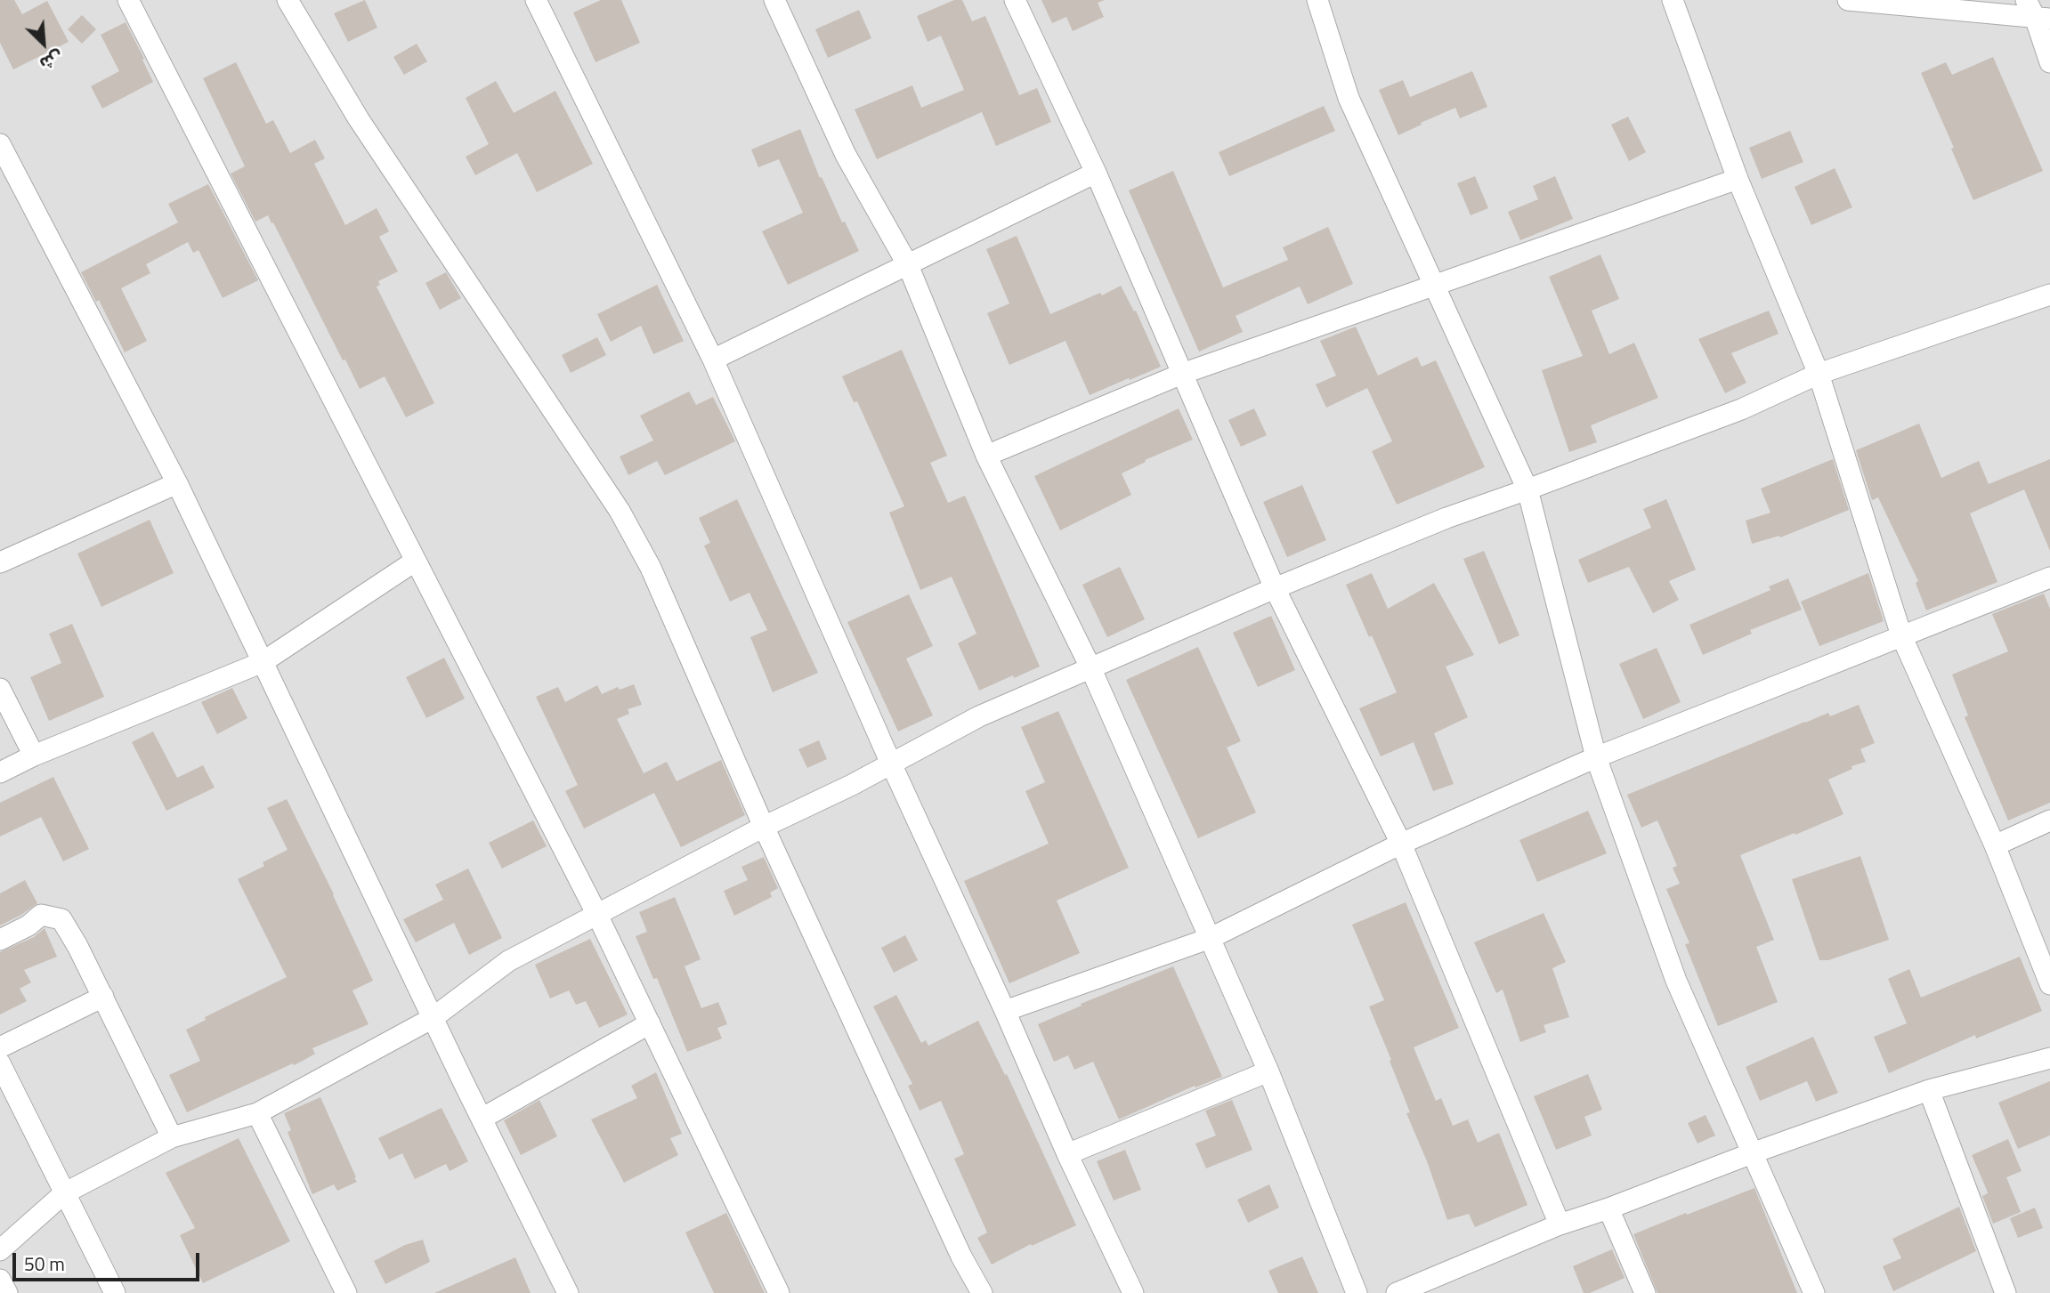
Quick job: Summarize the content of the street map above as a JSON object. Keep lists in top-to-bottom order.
{
  "scale_bar": "50 m",
  "north": "bottom right"
}
